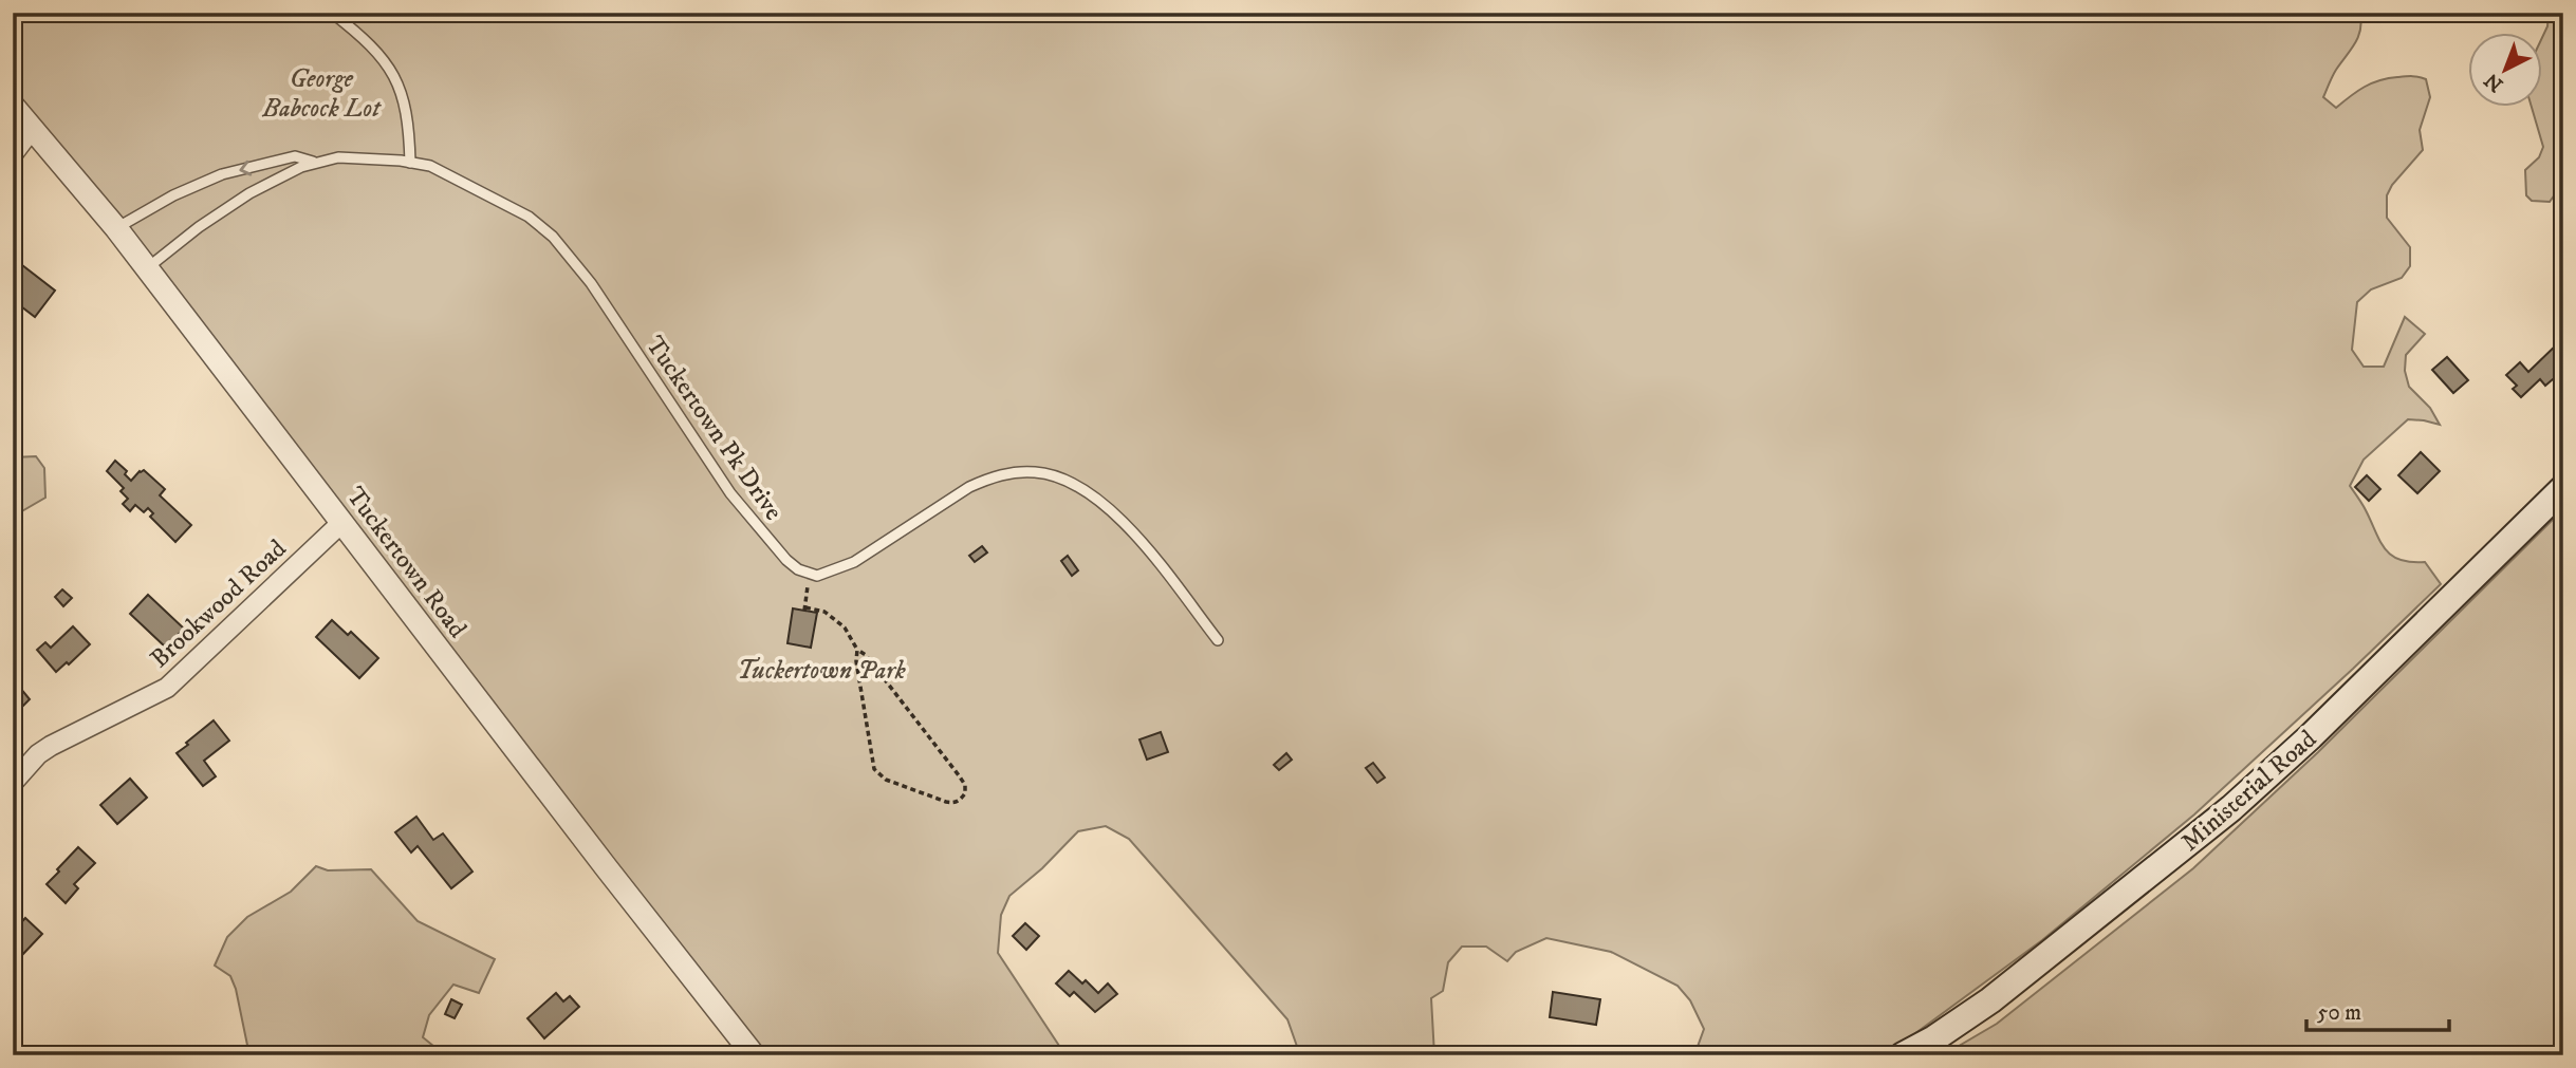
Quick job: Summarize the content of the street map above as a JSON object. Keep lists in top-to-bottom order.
{
  "streets": {
    "main road": ["Ministerial Road"],
    "street": ["Tuckertown Road", "Brookwood Road"],
    "lane": ["Tuckertown Pk Drive"]
  },
  "crossings": [
    ["Tuckertown Pk Drive", "Tuckertown Road"],
    ["Tuckertown Road", "Brookwood Road"]
  ],
  "parks": ["George Babcock Lot", "Tuckertown Park"],
  "scale_bar": "50 m",
  "north": "bottom left"
}
